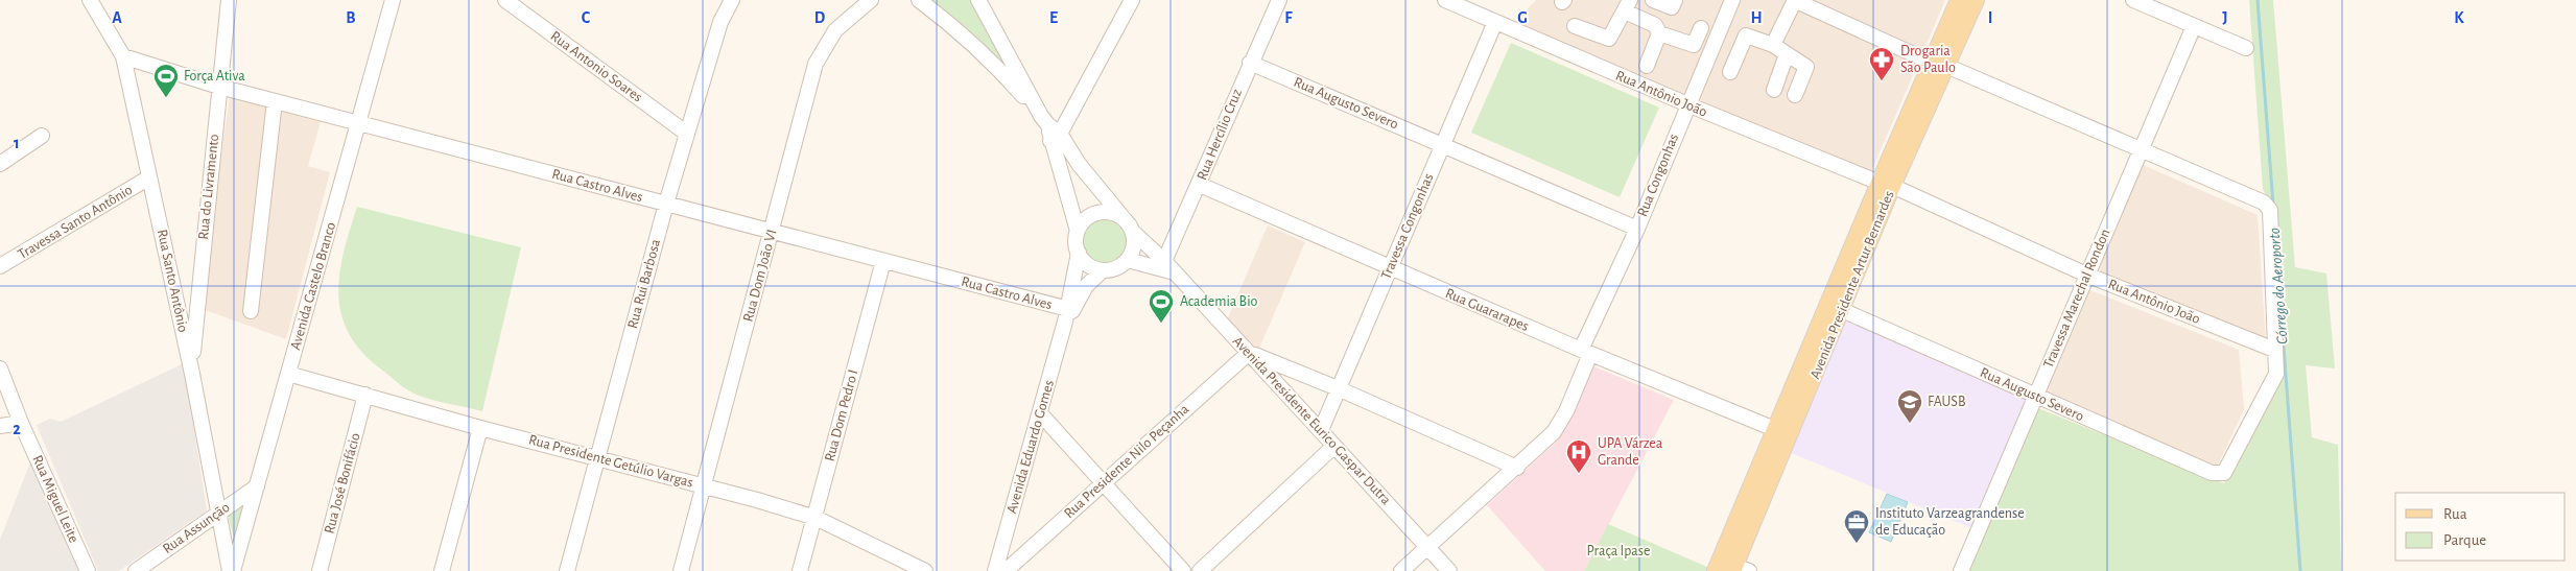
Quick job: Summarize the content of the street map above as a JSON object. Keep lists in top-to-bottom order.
{
  "streets": {
    "main road": ["Avenida Presidente Artur Bernardes"],
    "street": [
      "Rua Antonio Soares",
      "Rua Antônio João",
      "Rua Augusto Severo",
      "Rua Hercílio Cruz",
      "Rua Congonhas",
      "Rua Castro Alves",
      "Rua do Livramento",
      "Travessa Santo Antônio",
      "Travessa Congonhas",
      "Rua Dom João VI",
      "Rua Santo Antônio",
      "Rua Rui Barbosa",
      "Avenida Castelo Branco",
      "Travessa Marechal Rondon",
      "Rua Guararapes",
      "Rua Dom Pedro I",
      "Avenida Presidente Eurico Gaspar Dutra",
      "Avenida Eduardo Gomes",
      "Rua Presidente Getúlio Vargas",
      "Rua Presidente Nilo Peçanha",
      "Rua José Bonifácio",
      "Rua Miguel Leite",
      "Rua Assunção"
    ]
  },
  "crossings": [
    ["Rua Antonio Soares", "Rua Rui Barbosa"],
    ["Rua Antônio João", "Rua Augusto Severo"],
    ["Rua Antônio João", "Rua Congonhas"],
    ["Rua Antônio João", "Travessa Congonhas"],
    ["Rua Antônio João", "Avenida Presidente Artur Bernardes"],
    ["Rua Antônio João", "Travessa Marechal Rondon"],
    ["Rua Augusto Severo", "Rua Hercílio Cruz"],
    ["Rua Augusto Severo", "Rua Congonhas"],
    ["Rua Augusto Severo", "Travessa Congonhas"],
    ["Rua Augusto Severo", "Avenida Presidente Artur Bernardes"],
    ["Rua Augusto Severo", "Travessa Marechal Rondon"],
    ["Rua Hercílio Cruz", "Rua Guararapes"],
    ["Rua Hercílio Cruz", "Avenida Presidente Eurico Gaspar Dutra"],
    ["Rua Congonhas", "Rua Guararapes"],
    ["Rua Congonhas", "Avenida Presidente Eurico Gaspar Dutra"],
    ["Rua Castro Alves", "Rua do Livramento"],
    ["Rua Castro Alves", "Rua Dom João VI"],
    ["Rua Castro Alves", "Rua Santo Antônio"],
    ["Rua Castro Alves", "Rua Rui Barbosa"],
    ["Rua Castro Alves", "Avenida Castelo Branco"],
    ["Rua Castro Alves", "Rua Dom Pedro I"],
    ["Rua Castro Alves", "Avenida Eduardo Gomes"],
    ["Rua do Livramento", "Rua Santo Antônio"],
    ["Travessa Santo Antônio", "Rua Santo Antônio"],
    ["Travessa Congonhas", "Rua Guararapes"],
    ["Travessa Congonhas", "Avenida Presidente Eurico Gaspar Dutra"],
    ["Rua Dom João VI", "Rua Presidente Getúlio Vargas"],
    ["Rua Santo Antônio", "Avenida Castelo Branco"],
    ["Rua Santo Antônio", "Rua Assunção"],
    ["Rua Rui Barbosa", "Rua Presidente Getúlio Vargas"],
    ["Avenida Presidente Artur Bernardes", "Rua Guararapes"],
    ["Avenida Castelo Branco", "Rua Presidente Getúlio Vargas"],
    ["Avenida Castelo Branco", "Rua Assunção"],
    ["Rua Dom Pedro I", "Rua Presidente Getúlio Vargas"],
    ["Avenida Presidente Eurico Gaspar Dutra", "Avenida Eduardo Gomes"],
    ["Avenida Presidente Eurico Gaspar Dutra", "Rua Presidente Nilo Peçanha"],
    ["Rua Presidente Getúlio Vargas", "Rua José Bonifácio"]
  ],
  "water": ["Córrego do Aeroporto"],
  "parks": ["Praça Ipase"],
  "places": {
    "pharmacy": ["Drogaria São Paulo"],
    "sports": ["Força Ativa", "Academia Bio"],
    "school or university": ["FAUSB"],
    "hospital": ["UPA Várzea Grande"],
    "office": ["Instituto Varzeagrandense de Educação"]
  },
  "legend": ["Rua", "Parque"],
  "grid": {
    "columns": [
      "A",
      "B",
      "C",
      "D",
      "E",
      "F",
      "G",
      "H",
      "I",
      "J",
      "K"
    ],
    "rows": ["1", "2"]
  }
}
